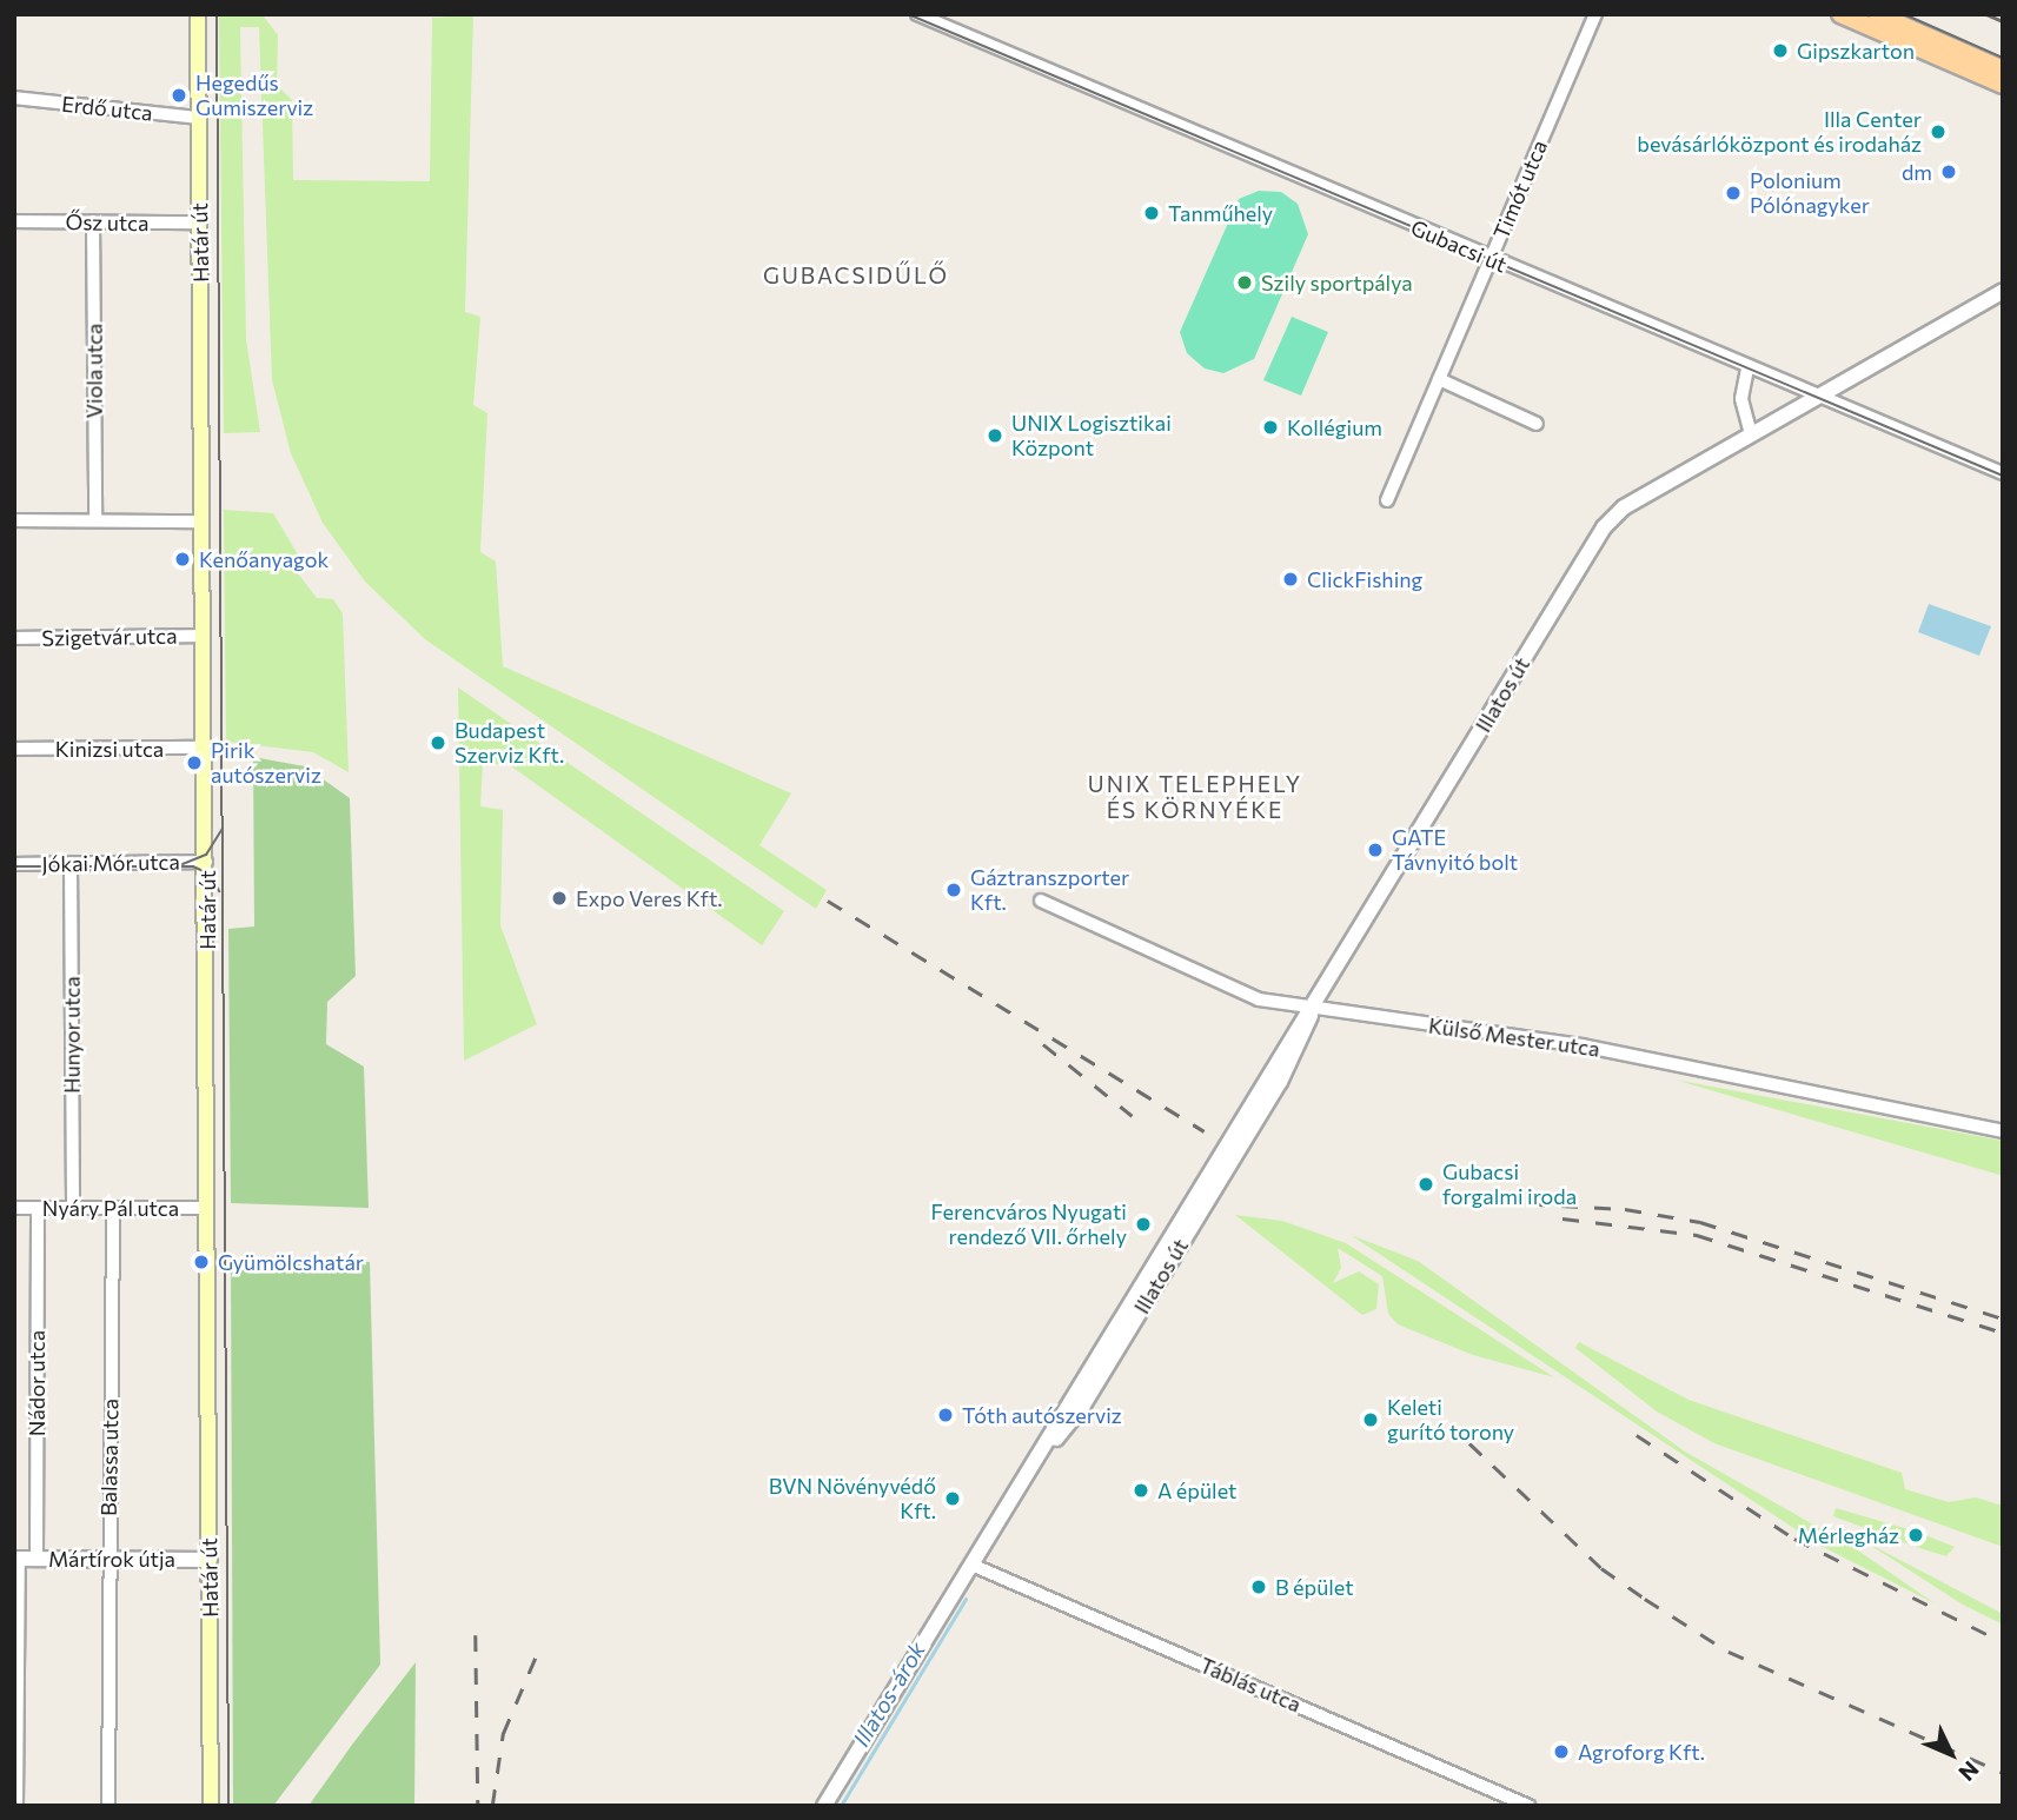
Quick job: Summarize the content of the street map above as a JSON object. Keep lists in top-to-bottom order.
{
  "streets": {
    "main road": ["Határ út"],
    "street": [
      "Erdő utca",
      "Timót utca",
      "Ősz utca",
      "Gubacsi út",
      "Viola utca",
      "Szigetvár utca",
      "Illatos út",
      "Kinizsi utca",
      "Jókai Mór utca",
      "Hunyor utca",
      "Külső Mester utca",
      "Nyáry Pál utca",
      "Nádor utca",
      "Balassa utca",
      "Mártírok útja",
      "Táblás utca"
    ]
  },
  "crossings": [
    ["Erdő utca", "Határ út"],
    ["Timót utca", "Gubacsi út"],
    ["Ősz utca", "Határ út"],
    ["Ősz utca", "Viola utca"],
    ["Határ út", "Szigetvár utca"],
    ["Határ út", "Kinizsi utca"],
    ["Határ út", "Jókai Mór utca"],
    ["Határ út", "Nyáry Pál utca"],
    ["Határ út", "Mártírok útja"],
    ["Gubacsi út", "Illatos út"],
    ["Illatos út", "Külső Mester utca"],
    ["Illatos út", "Táblás utca"],
    ["Jókai Mór utca", "Hunyor utca"],
    ["Hunyor utca", "Nyáry Pál utca"],
    ["Nyáry Pál utca", "Nádor utca"],
    ["Nyáry Pál utca", "Balassa utca"],
    ["Nádor utca", "Mártírok útja"],
    ["Balassa utca", "Mártírok útja"]
  ],
  "districts": ["GUBACSIDŰLŐ", "UNIX TELEPHELY ÉS KÖRNYÉKE"],
  "water": ["Illatos-árok"],
  "places": [
    "Gipszkarton",
    "Hegedűs Gumiszerviz",
    "Illa Center bevásárlóközpont és irodaház",
    "dm",
    "Polonium Pólónagyker",
    "Tanműhely",
    "Szily sportpálya",
    "Kollégium",
    "UNIX Logisztikai Központ",
    "Kenőanyagok",
    "ClickFishing",
    "Budapest Szerviz Kft.",
    "Pirik autószerviz",
    "GATE Távnyitó bolt",
    "Gáztranszporter Kft.",
    "Expo Veres Kft.",
    "Gubacsi forgalmi iroda",
    "Ferencváros Nyugati rendező VII. őrhely",
    "Gyümölcshatár",
    "Tóth autószerviz",
    "Keleti gurító torony",
    "A épület",
    "BVN Növényvédő Kft.",
    "Mérlegház",
    "B épület",
    "Agroforg Kft."
  ],
  "north": "bottom right"
}
